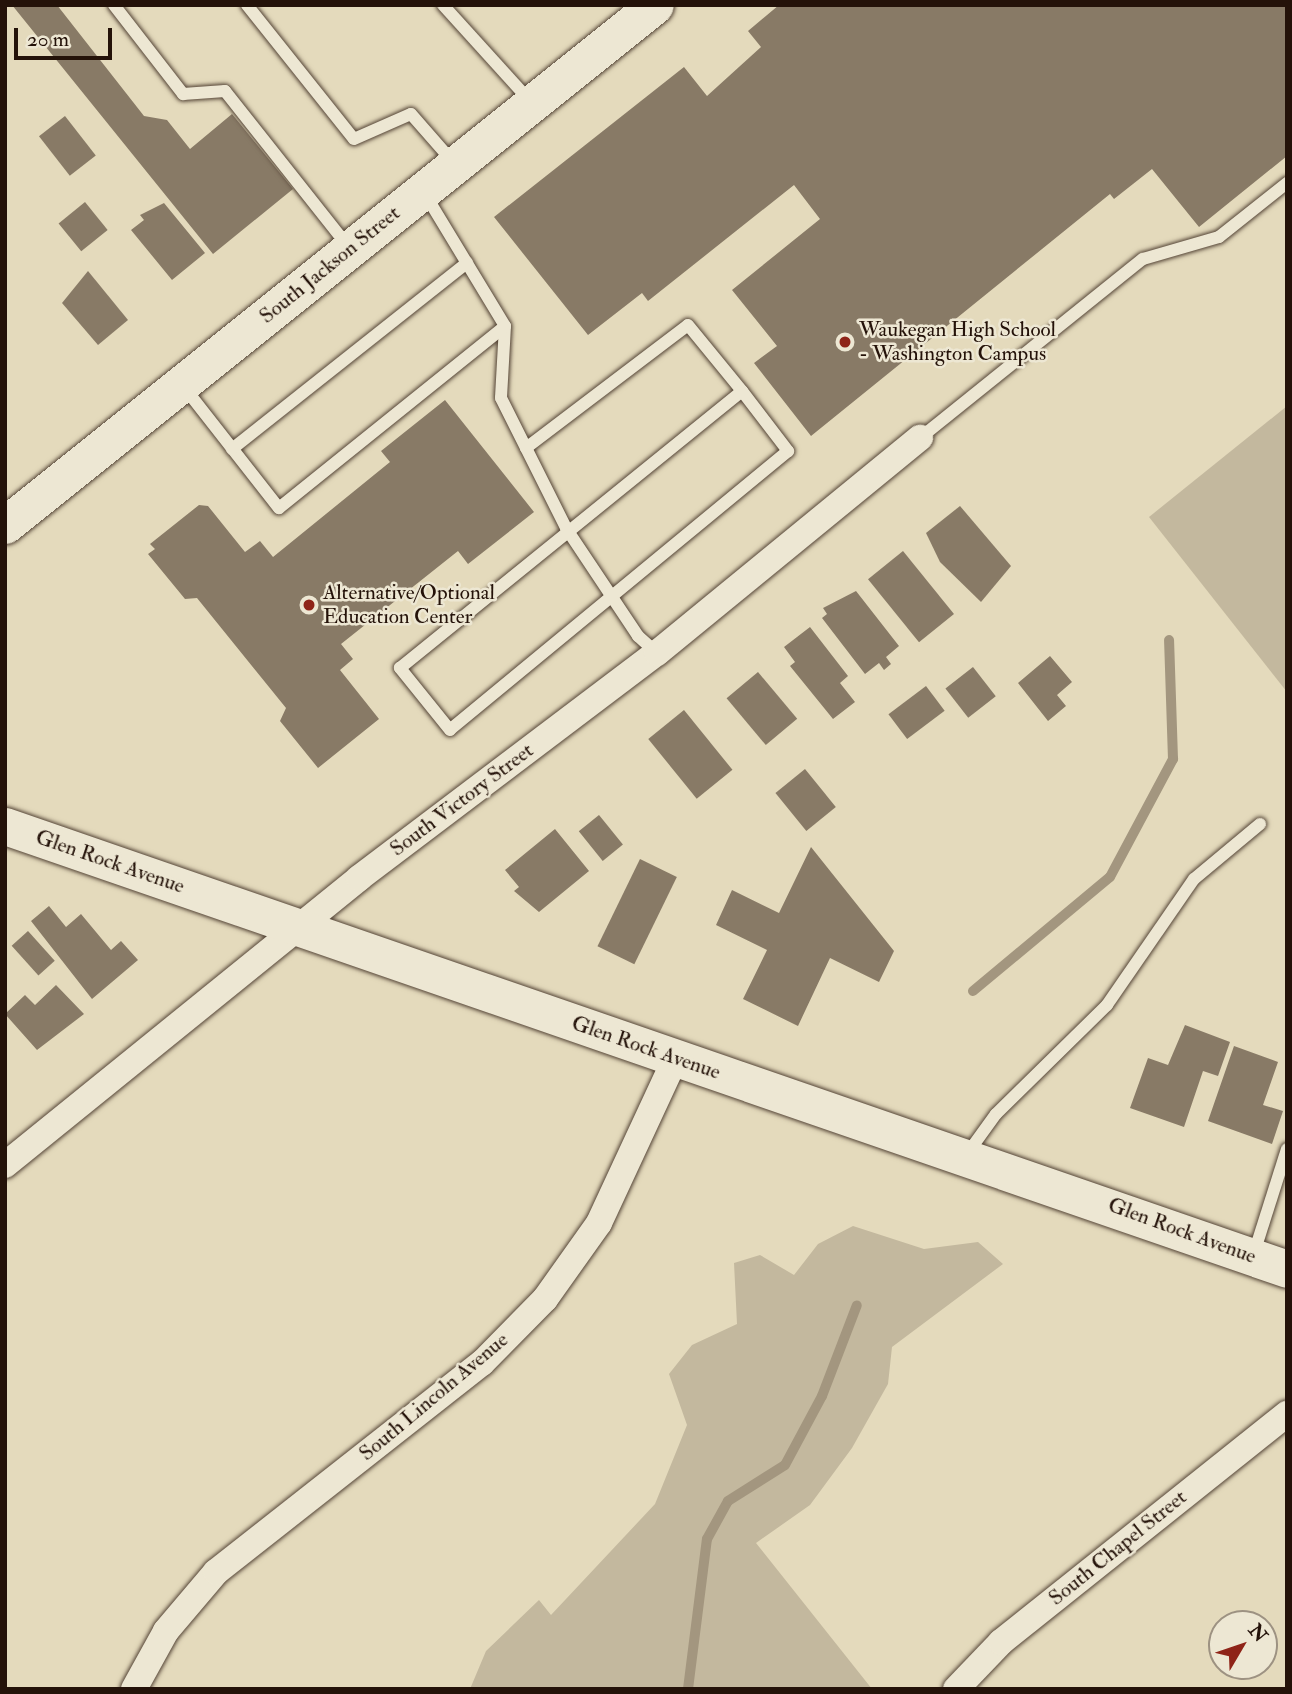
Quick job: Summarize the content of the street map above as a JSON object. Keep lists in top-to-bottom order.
{
  "streets": {
    "street": [
      "South Jackson Street",
      "South Victory Street",
      "Glen Rock Avenue",
      "South Lincoln Avenue",
      "South Chapel Street"
    ]
  },
  "crossings": [
    ["South Victory Street", "Glen Rock Avenue"],
    ["Glen Rock Avenue", "South Lincoln Avenue"]
  ],
  "places": ["Waukegan High School - Washington Campus", "Alternative/Optional Education Center"],
  "scale_bar": "20 m",
  "north": "top right"
}
